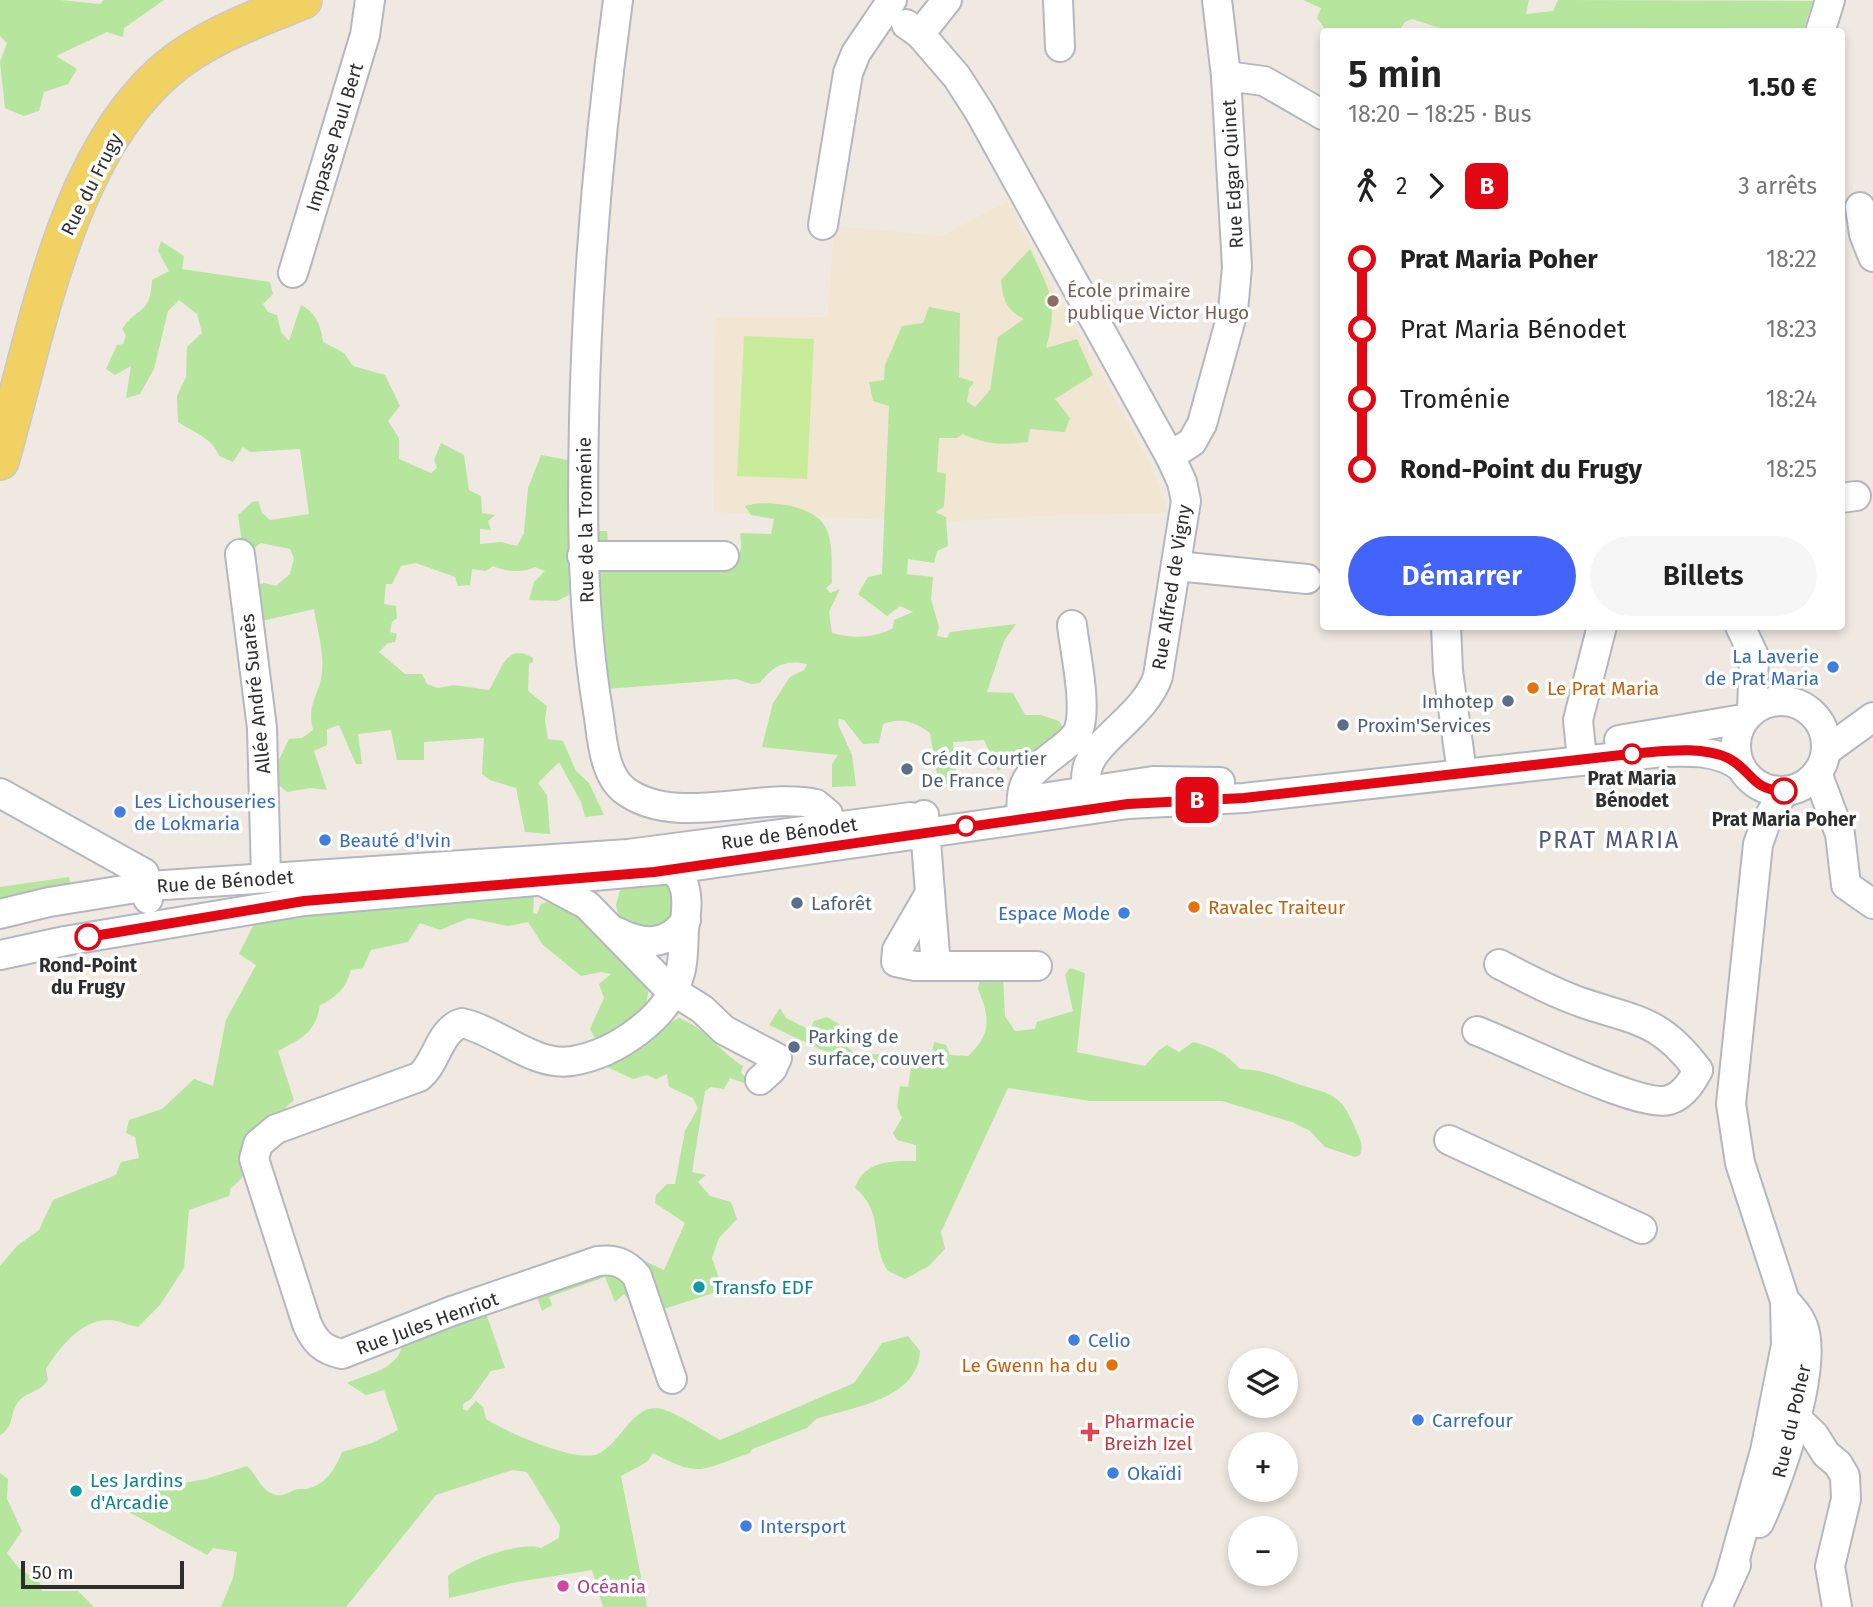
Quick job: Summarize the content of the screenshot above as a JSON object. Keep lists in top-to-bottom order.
{
  "streets": {
    "main road": ["Rue du Frugy"],
    "street": [
      "Impasse Paul Bert",
      "Rue Edgar Quinet",
      "Rue de la Troménie",
      "Rue Alfred de Vigny",
      "Allée André Suarès",
      "Rue de Bénodet",
      "Rue Jules Henriot",
      "Rue du Poher"
    ]
  },
  "crossings": [
    ["Rue Edgar Quinet", "Rue Alfred de Vigny"],
    ["Rue de la Troménie", "Rue de Bénodet"],
    ["Rue Alfred de Vigny", "Rue de Bénodet"],
    ["Allée André Suarès", "Rue de Bénodet"],
    ["Rue de Bénodet", "Rue du Poher"]
  ],
  "districts": ["PRAT MARIA"],
  "places": {
    "other": [
      "École primaire publique Victor Hugo",
      "La Laverie de Prat Maria",
      "Le Prat Maria",
      "Imhotep",
      "Proxim'Services",
      "Prat Maria Bénodet",
      "Crédit Courtier De France",
      "Prat Maria Poher",
      "Les Lichouseries de Lokmaria",
      "Beauté d'Ivin",
      "Laforêt",
      "Ravalec Traiteur",
      "Espace Mode",
      "Rond-Point du Frugy",
      "Parking de surface, couvert",
      "Transfo EDF",
      "Celio",
      "Le Gwenn ha du",
      "Carrefour",
      "Okaïdi",
      "Les Jardins d'Arcadie",
      "Intersport",
      "Océania"
    ],
    "health": ["Pharmacie Breizh Izel"]
  },
  "lines": ["bus line B"],
  "scale_bar": "50 m",
  "page": {
    "on_map": "B",
    "heading": ["5 min", "18:20 – 18:25 · Bus", "1.50 €"],
    "legs": ["2", "B", "3 arrêts"],
    "list": [
      {
        "name": "Prat Maria Poher",
        "value": "18:22"
      },
      {
        "name": "Prat Maria Bénodet",
        "value": "18:23"
      },
      {
        "name": "Troménie",
        "value": "18:24"
      },
      {
        "name": "Rond-Point du Frugy",
        "value": "18:25"
      }
    ],
    "buttons": ["Démarrer", "Billets"],
    "map_buttons": ["+", "−"],
    "scale": "50 m"
  }
}
